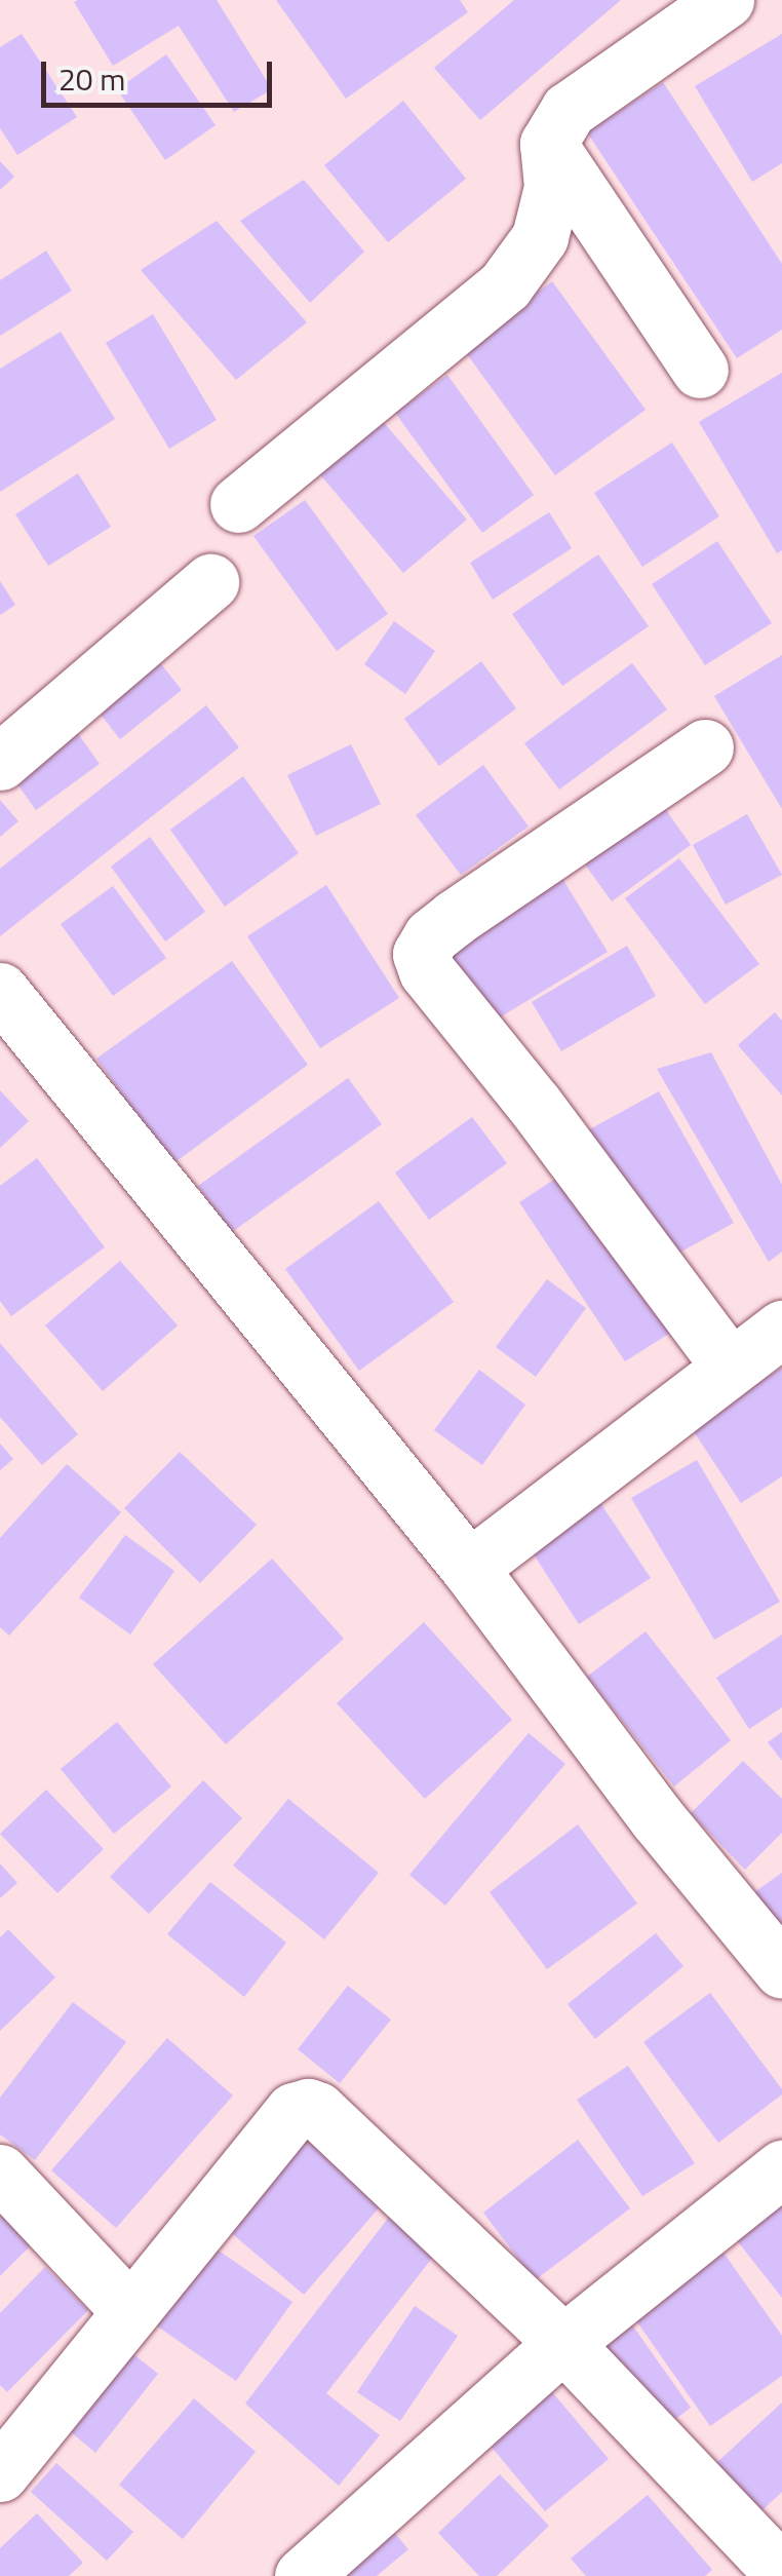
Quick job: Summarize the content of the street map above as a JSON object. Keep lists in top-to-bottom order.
{
  "scale_bar": "20 m"
}
